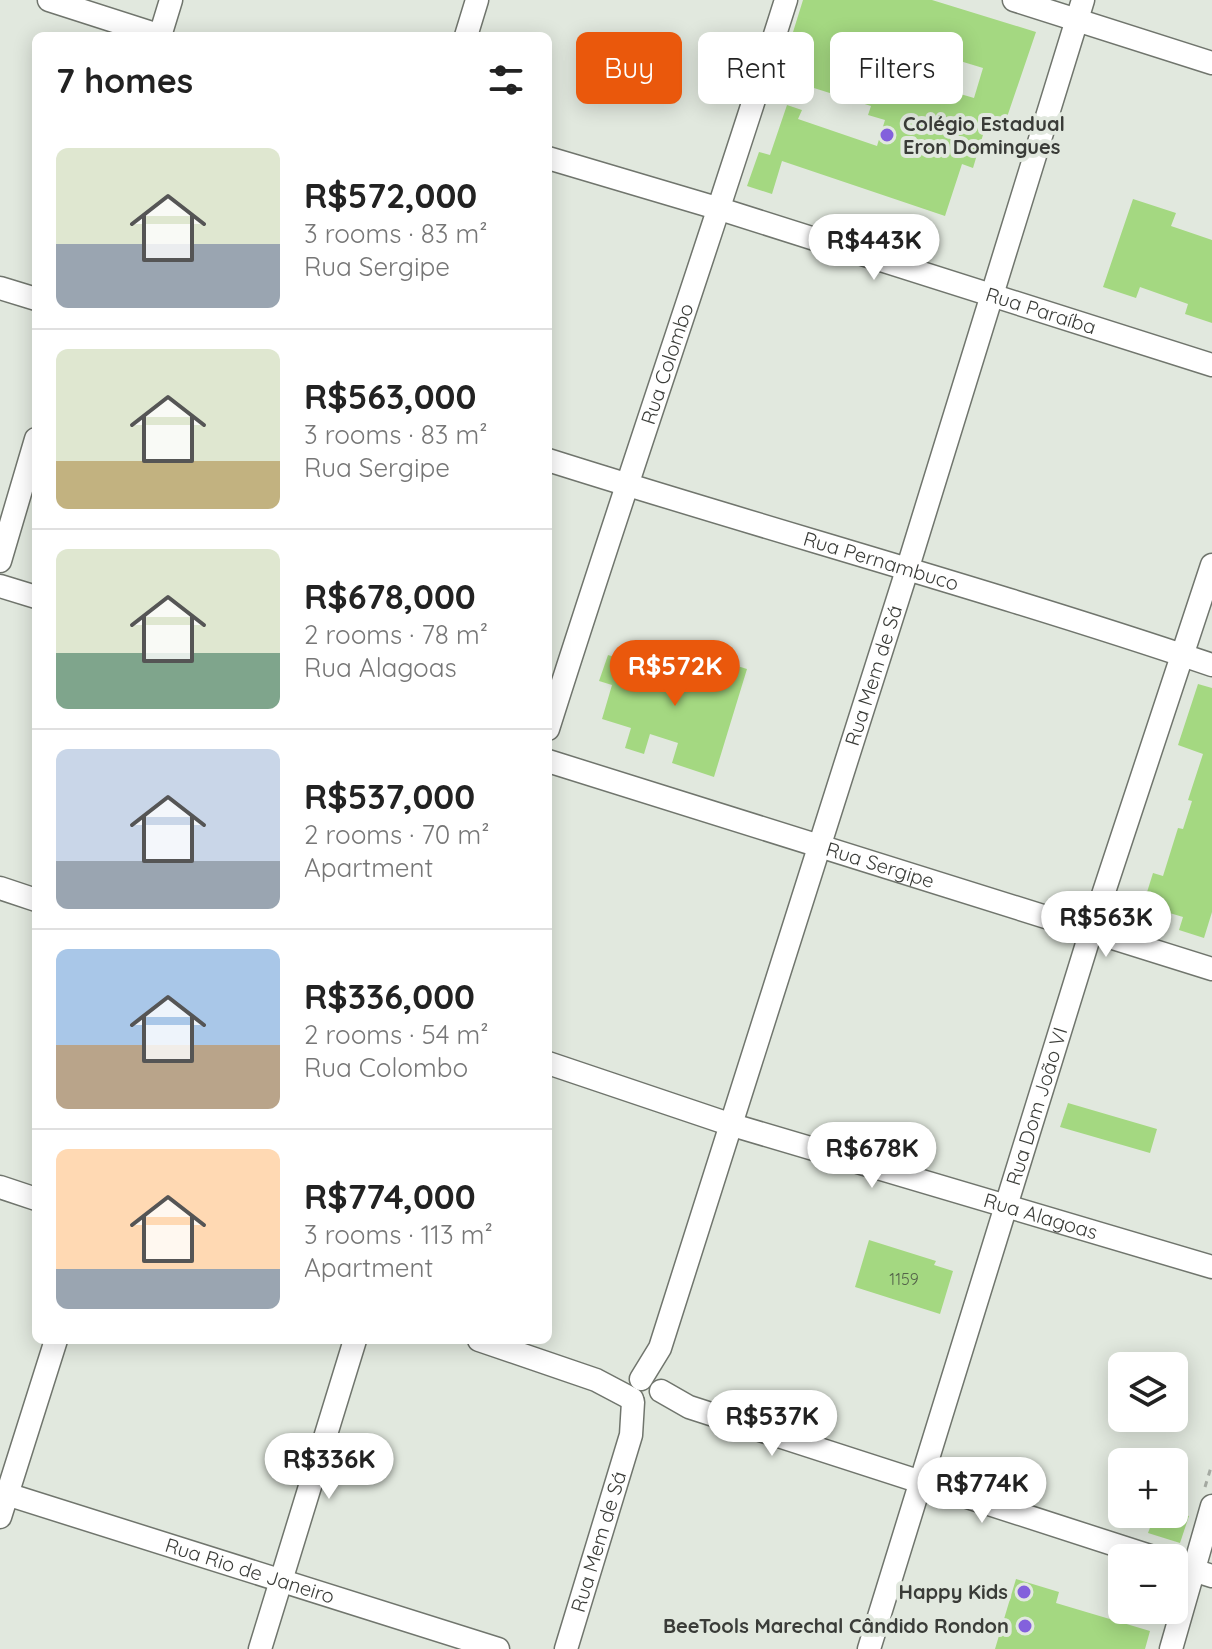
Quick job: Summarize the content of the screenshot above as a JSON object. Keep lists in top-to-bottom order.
{
  "streets": {
    "street": [
      "Rua Paraíba",
      "Rua Colombo",
      "Rua Pernambuco",
      "Rua Mem de Sá",
      "Rua Sergipe",
      "Rua Dom João VI",
      "Rua Alagoas",
      "Rua Rio de Janeiro"
    ]
  },
  "crossings": [
    ["Rua Paraíba", "Rua Colombo"],
    ["Rua Paraíba", "Rua Mem de Sá"],
    ["Rua Colombo", "Rua Pernambuco"],
    ["Rua Pernambuco", "Rua Mem de Sá"],
    ["Rua Pernambuco", "Rua Dom João VI"],
    ["Rua Mem de Sá", "Rua Sergipe"],
    ["Rua Mem de Sá", "Rua Alagoas"],
    ["Rua Sergipe", "Rua Dom João VI"],
    ["Rua Dom João VI", "Rua Alagoas"]
  ],
  "places": ["Colégio Estadual Eron Domingues", "Happy Kids", "BeeTools Marechal Cândido Rondon"],
  "house_numbers": ["1159"],
  "page": {
    "chip": ["Buy", "Rent", "Filters"],
    "heading": "7 homes",
    "list": [
      {
        "name": "R$572,000",
        "note": "3 rooms · 83 m² · Rua Sergipe"
      },
      {
        "name": "R$563,000",
        "note": "3 rooms · 83 m² · Rua Sergipe"
      },
      {
        "name": "R$678,000",
        "note": "2 rooms · 78 m² · Rua Alagoas"
      },
      {
        "name": "R$537,000",
        "note": "2 rooms · 70 m² · Apartment"
      },
      {
        "name": "R$336,000",
        "note": "2 rooms · 54 m² · Rua Colombo"
      },
      {
        "name": "R$774,000",
        "note": "3 rooms · 113 m² · Apartment"
      }
    ],
    "price": [
      "R$443K",
      "R$572K",
      "R$563K",
      "R$678K",
      "R$537K",
      "R$336K",
      "R$774K"
    ],
    "map_buttons": ["+", "−"]
  }
}
